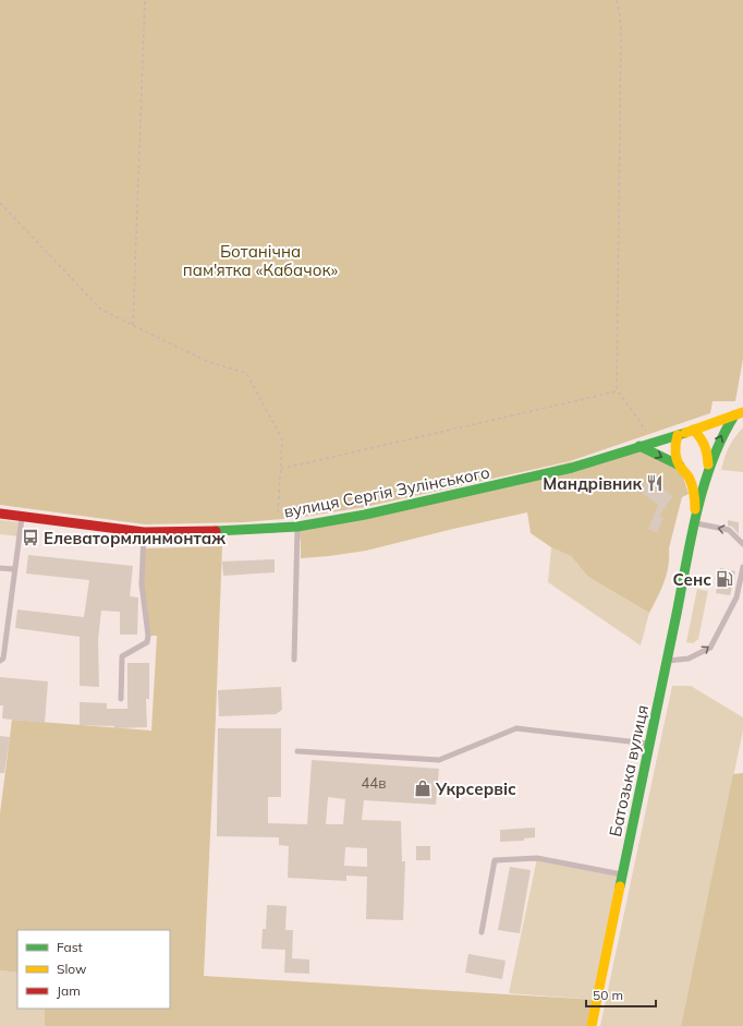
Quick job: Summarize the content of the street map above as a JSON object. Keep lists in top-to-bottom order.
{
  "streets": {
    "street": ["вулиця Сергія Зулінського", "Батозька вулиця"]
  },
  "crossings": [
    ["вулиця Сергія Зулінського", "Батозька вулиця"]
  ],
  "parks": ["Ботанічна пам'ятка «Кабачок»"],
  "places": {
    "restaurant": ["Мандрівник"],
    "bus stop": ["Елеватормлинмонтаж"],
    "fuel station": ["Сенс"],
    "shop": ["Укрсервіс"]
  },
  "house_numbers": ["44в"],
  "legend": ["Fast", "Slow", "Jam"],
  "scale_bar": "50 m"
}
